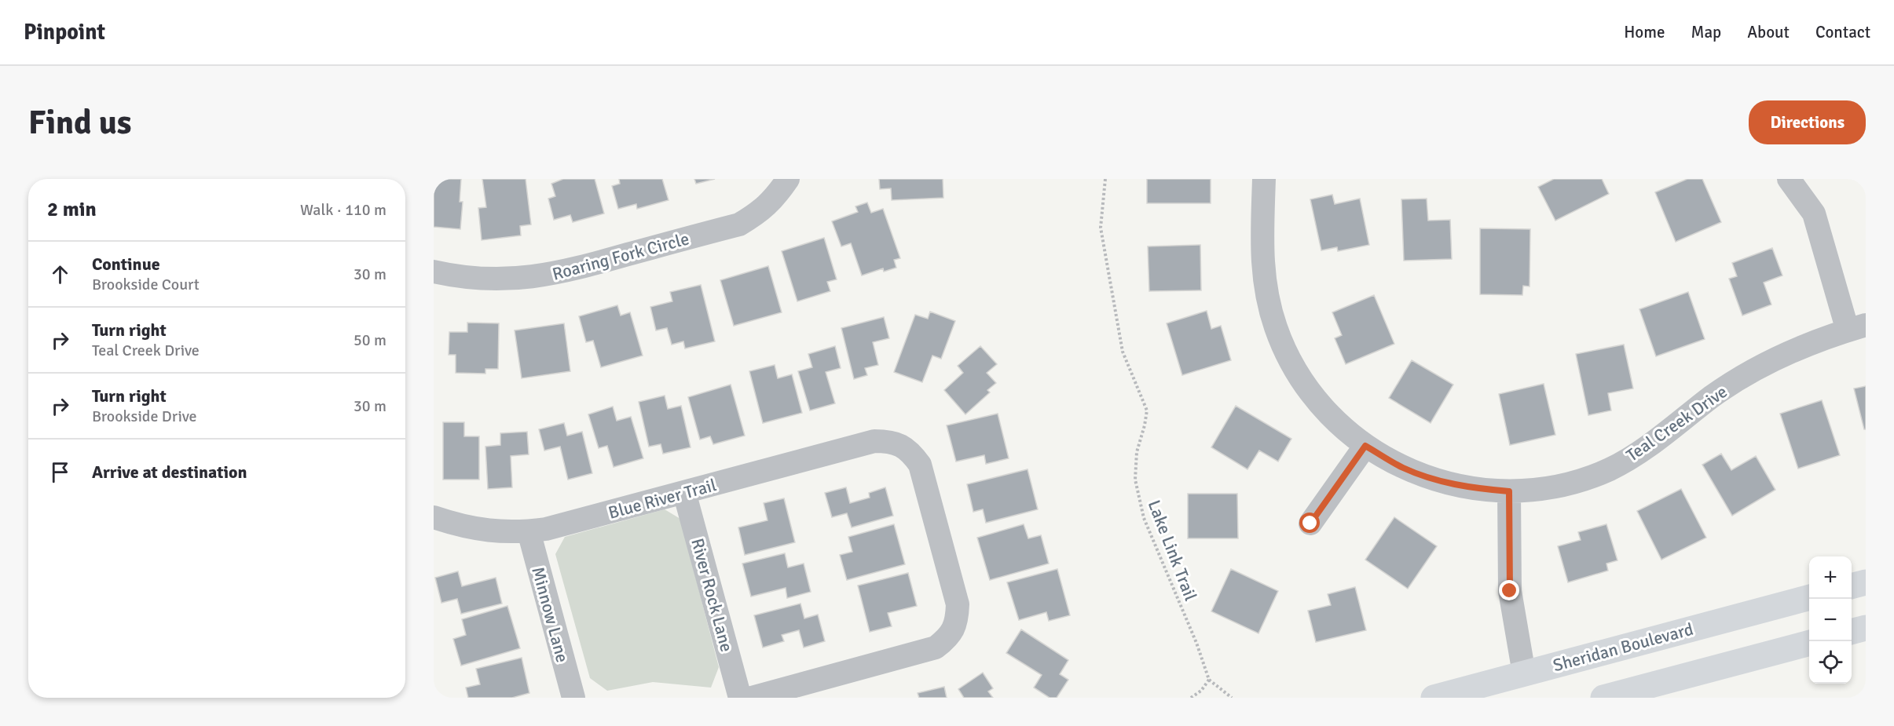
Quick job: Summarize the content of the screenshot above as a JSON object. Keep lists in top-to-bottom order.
{
  "streets": {
    "main road": ["Sheridan Boulevard"],
    "street": [
      "Roaring Fork Circle",
      "Teal Creek Drive",
      "Blue River Trail",
      "River Rock Lane",
      "Minnow Lane"
    ],
    "path": ["Lake Link Trail"]
  },
  "crossings": [
    ["Blue River Trail", "River Rock Lane"],
    ["Blue River Trail", "Minnow Lane"]
  ],
  "page": {
    "header": "Pinpoint",
    "nav": [
      "Home",
      "Map",
      "About",
      "Contact"
    ],
    "buttons": "Directions",
    "title": "Find us",
    "heading": ["2 min", "Walk · 110 m"],
    "list": [
      ["Continue", "Brookside Court", "30 m"],
      ["Turn right", "Teal Creek Drive", "50 m"],
      ["Turn right", "Brookside Drive", "30 m"],
      "Arrive at destination"
    ],
    "map_buttons": ["+", "−"]
  }
}
